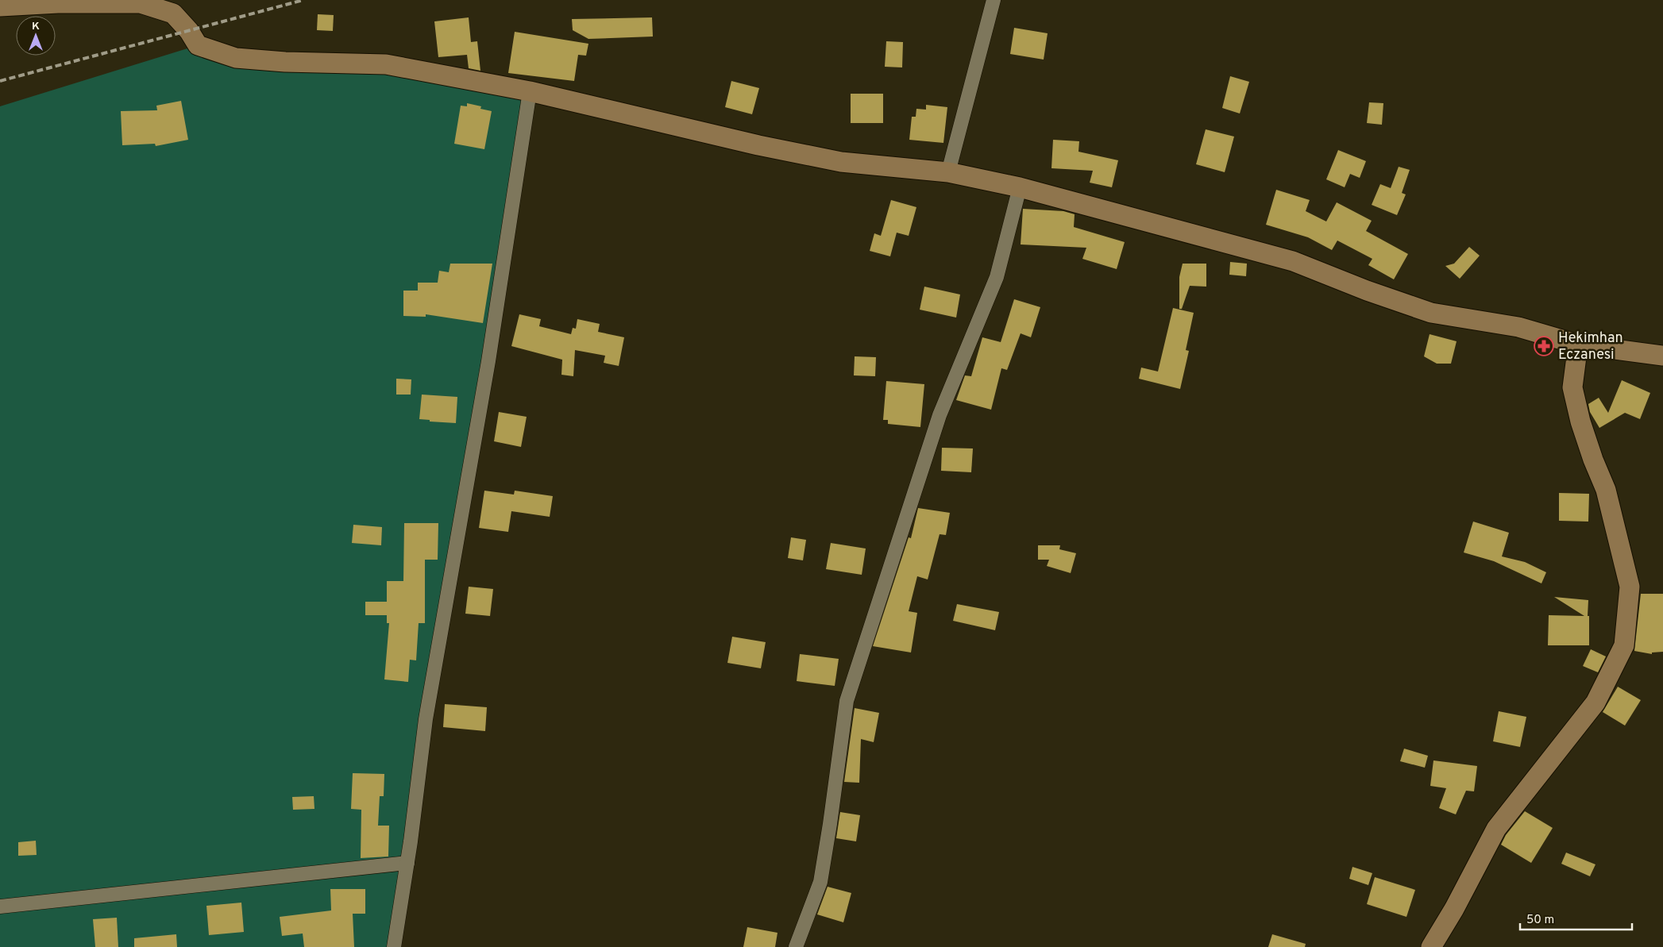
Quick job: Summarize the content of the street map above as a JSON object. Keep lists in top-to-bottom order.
{
  "places": {
    "pharmacy": ["Hekimhan Eczanesi"]
  },
  "scale_bar": "50 m",
  "north": "top"
}
